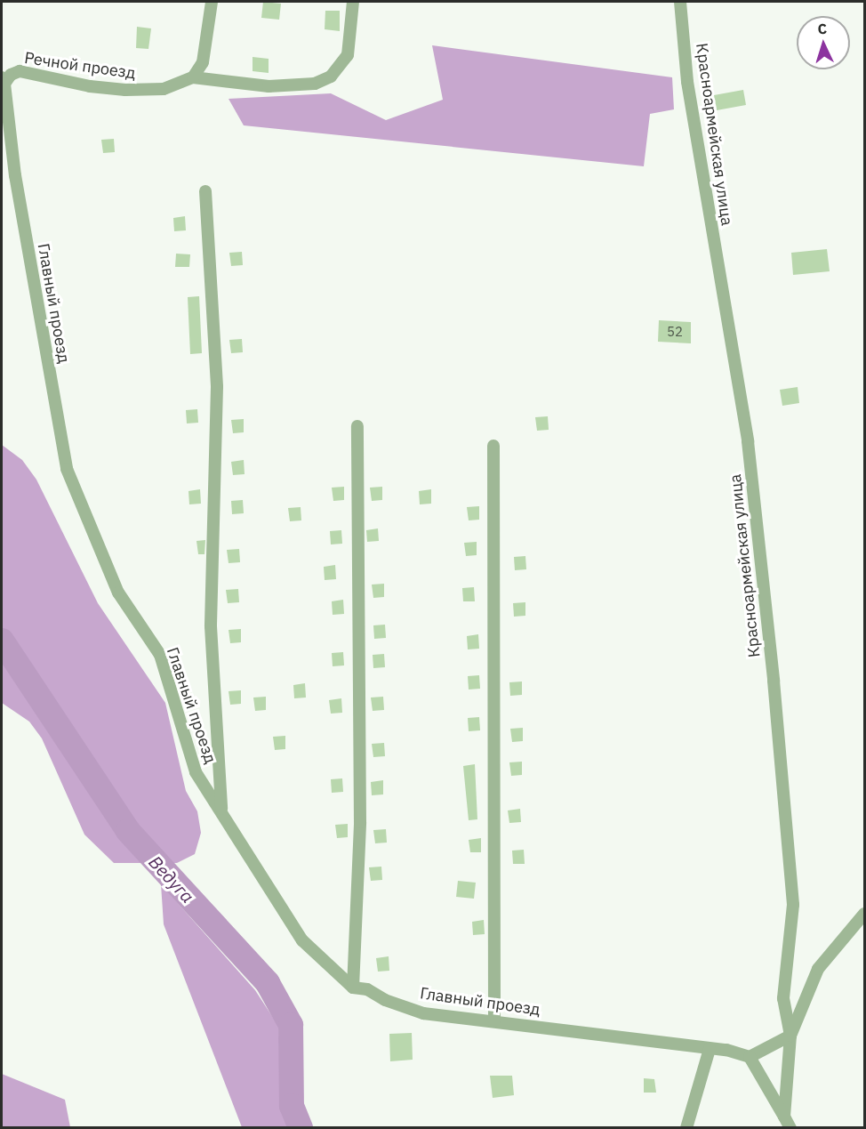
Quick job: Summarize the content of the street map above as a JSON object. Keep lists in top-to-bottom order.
{
  "streets": {
    "street": ["Речной проезд", "Красноармейская улица", "Главный проезд"]
  },
  "crossings": [
    ["Речной проезд", "Главный проезд"]
  ],
  "water": ["Ведуга"],
  "house_numbers": ["52"],
  "north": "top"
}
